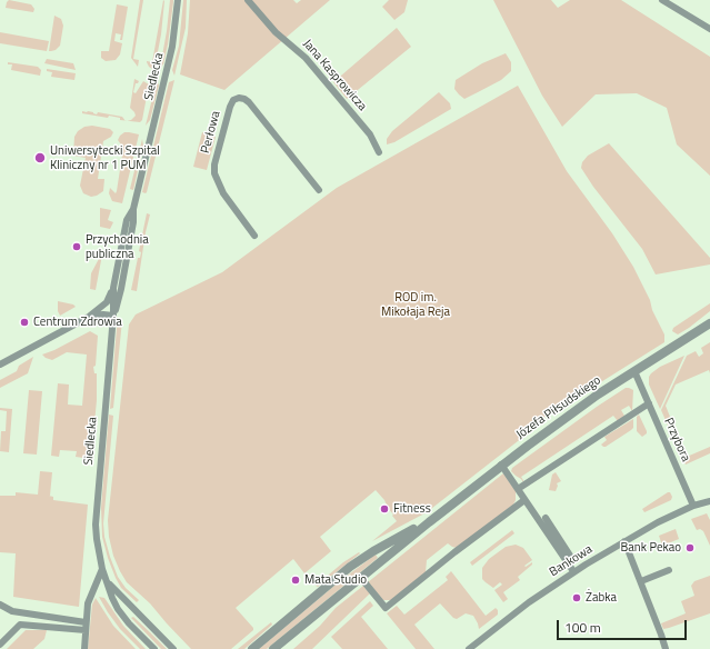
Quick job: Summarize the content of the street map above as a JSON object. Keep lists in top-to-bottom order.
{
  "streets": {
    "street": [
      "Jana Kasprowicza",
      "Siedlecka",
      "Perłowa",
      "Józefa Piłsudskiego",
      "Przybora",
      "Bankowa"
    ]
  },
  "crossings": [
    ["Józefa Piłsudskiego", "Przybora"],
    ["Przybora", "Bankowa"]
  ],
  "parks": ["ROD im. Mikołaja Reja"],
  "places": [
    "Uniwersytecki Szpital Kliniczny nr 1 PUM",
    "Przychodnia publiczna",
    "Centrum Zdrowia",
    "Fitness",
    "Bank Pekao",
    "Mata Studio",
    "Żabka"
  ],
  "scale_bar": "100 m"
}
